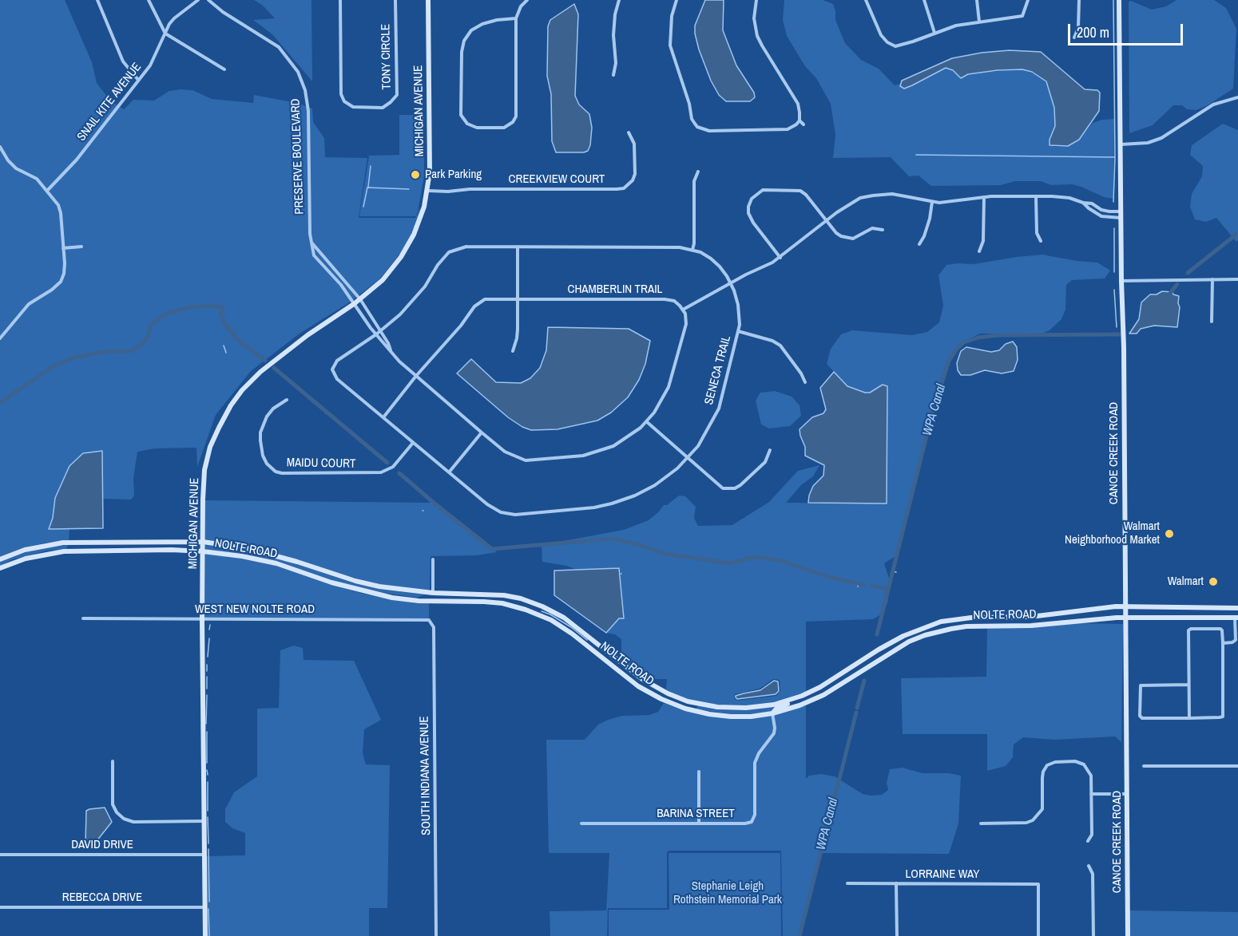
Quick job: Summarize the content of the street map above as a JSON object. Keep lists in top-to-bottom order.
{
  "streets": {
    "street": [
      "TONY CIRCLE",
      "SNAIL KITE AVENUE",
      "MICHIGAN AVENUE",
      "PRESERVE BOULEVARD",
      "CREEKVIEW COURT",
      "CHAMBERLIN TRAIL",
      "SENECA TRAIL",
      "CANOE CREEK ROAD",
      "MAIDU COURT",
      "NOLTE ROAD",
      "WEST NEW NOLTE ROAD",
      "SOUTH INDIANA AVENUE",
      "BARINA STREET",
      "DAVID DRIVE",
      "LORRAINE WAY",
      "REBECCA DRIVE"
    ]
  },
  "crossings": [
    ["MICHIGAN AVENUE", "PRESERVE BOULEVARD"],
    ["MICHIGAN AVENUE", "CREEKVIEW COURT"],
    ["MICHIGAN AVENUE", "NOLTE ROAD"],
    ["MICHIGAN AVENUE", "WEST NEW NOLTE ROAD"],
    ["MICHIGAN AVENUE", "DAVID DRIVE"],
    ["MICHIGAN AVENUE", "REBECCA DRIVE"],
    ["PRESERVE BOULEVARD", "SENECA TRAIL"],
    ["CHAMBERLIN TRAIL", "SENECA TRAIL"],
    ["SENECA TRAIL", "MAIDU COURT"],
    ["CANOE CREEK ROAD", "NOLTE ROAD"],
    ["NOLTE ROAD", "BARINA STREET"],
    ["WEST NEW NOLTE ROAD", "SOUTH INDIANA AVENUE"]
  ],
  "water": ["WPA Canal"],
  "parks": ["Stephanie Leigh Rothstein Memorial Park"],
  "places": ["Park Parking", "Walmart Neighborhood Market", "Walmart"],
  "scale_bar": "200 m"
}
